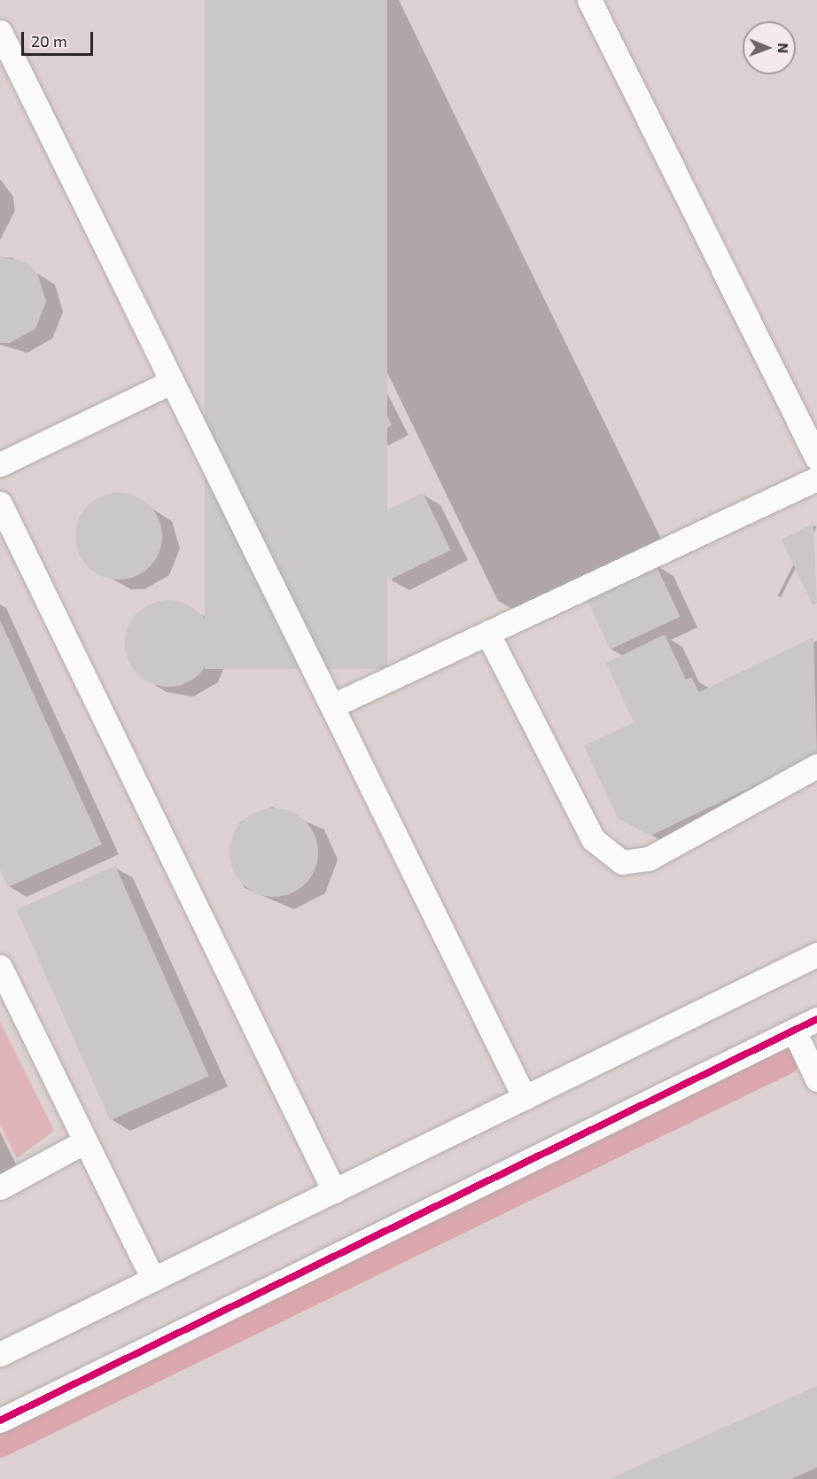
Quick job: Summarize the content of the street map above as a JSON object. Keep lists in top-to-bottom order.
{
  "scale_bar": "20 m",
  "north": "right"
}
